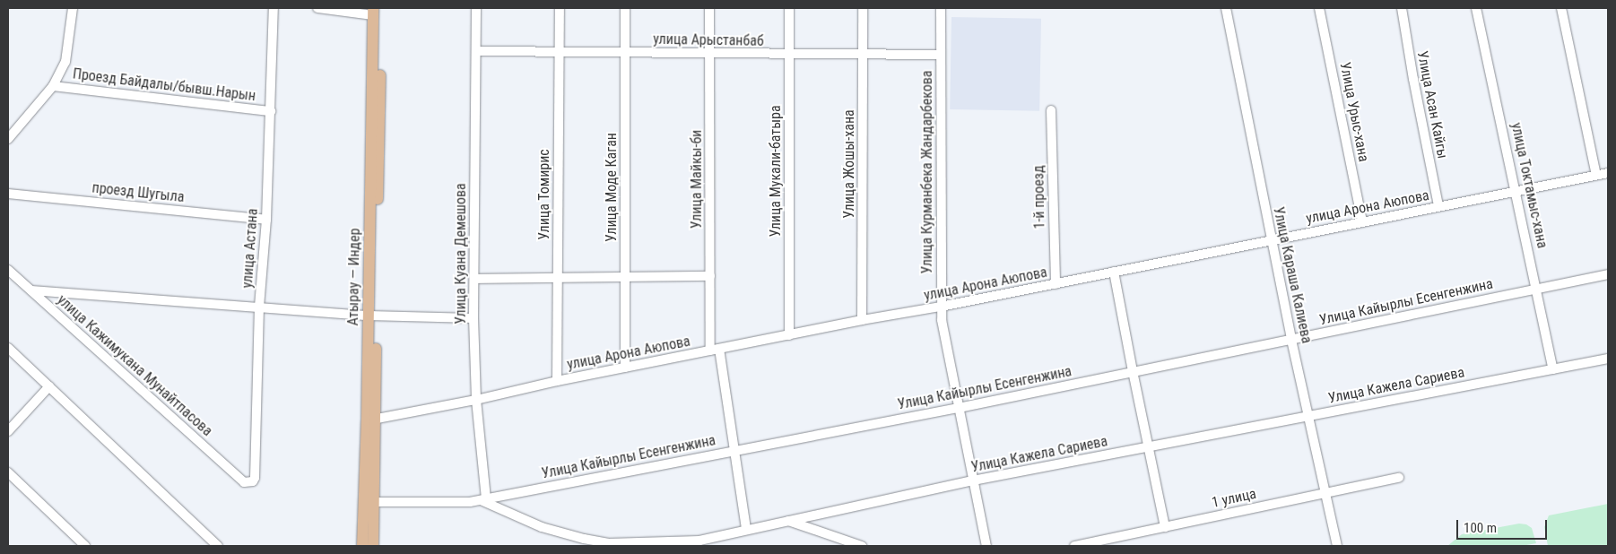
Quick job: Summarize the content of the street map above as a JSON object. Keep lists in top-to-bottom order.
{
  "streets": {
    "main road": ["Атырау — Индер"],
    "street": [
      "улица Арыстанбаб",
      "Проезд Байдалы/бывш.Нарын",
      "Улица Асан Кайгы",
      "Улица Урыс-хана",
      "Улица Жошы-хана",
      "Улица Мукали-батыра",
      "Улица Курманбека Жандарбекова",
      "Улица Майкы-би",
      "улица Токтамыс-хана",
      "Улица Моде Каган",
      "проезд Шугыла",
      "Улица Томирис",
      "1-й проезд",
      "улица Арона Аюпова",
      "улица Астана",
      "Улица Куана Демешова",
      "Улица Караша Калиева",
      "Улица Кайырлы Есенгенжина",
      "улица Кажимукана Мунайтпасова",
      "Улица Кажела Сариева",
      "1 улица"
    ]
  },
  "crossings": [
    ["улица Арыстанбаб", "Улица Жошы-хана"],
    ["улица Арыстанбаб", "Улица Мукали-батыра"],
    ["улица Арыстанбаб", "Улица Курманбека Жандарбекова"],
    ["улица Арыстанбаб", "Улица Майкы-би"],
    ["улица Арыстанбаб", "Улица Моде Каган"],
    ["улица Арыстанбаб", "Улица Томирис"],
    ["улица Арыстанбаб", "Улица Куана Демешова"],
    ["Проезд Байдалы/бывш.Нарын", "улица Астана"],
    ["Улица Асан Кайгы", "улица Арона Аюпова"],
    ["Улица Урыс-хана", "улица Арона Аюпова"],
    ["Улица Жошы-хана", "улица Арона Аюпова"],
    ["Улица Мукали-батыра", "улица Арона Аюпова"],
    ["Улица Курманбека Жандарбекова", "улица Арона Аюпова"],
    ["Улица Курманбека Жандарбекова", "Улица Кайырлы Есенгенжина"],
    ["Улица Курманбека Жандарбекова", "Улица Кажела Сариева"],
    ["Улица Майкы-би", "улица Арона Аюпова"],
    ["Улица Майкы-би", "Улица Кайырлы Есенгенжина"],
    ["Улица Майкы-би", "Улица Кажела Сариева"],
    ["улица Токтамыс-хана", "улица Арона Аюпова"],
    ["улица Токтамыс-хана", "Улица Кайырлы Есенгенжина"],
    ["улица Токтамыс-хана", "Улица Кажела Сариева"],
    ["Улица Моде Каган", "улица Арона Аюпова"],
    ["проезд Шугыла", "улица Астана"],
    ["Улица Томирис", "улица Арона Аюпова"],
    ["1-й проезд", "улица Арона Аюпова"],
    ["улица Арона Аюпова", "Улица Куана Демешова"],
    ["улица Арона Аюпова", "Улица Караша Калиева"],
    ["улица Арона Аюпова", "Атырау — Индер"],
    ["улица Астана", "улица Кажимукана Мунайтпасова"],
    ["Улица Куана Демешова", "Улица Кайырлы Есенгенжина"],
    ["Улица Куана Демешова", "Улица Кажела Сариева"],
    ["Улица Караша Калиева", "Улица Кайырлы Есенгенжина"],
    ["Улица Караша Калиева", "Улица Кажела Сариева"],
    ["Улица Караша Калиева", "1 улица"],
    ["Атырау — Индер", "Улица Кайырлы Есенгенжина"],
    ["Улица Кайырлы Есенгенжина", "Улица Кажела Сариева"]
  ],
  "scale_bar": "100 m"
}
